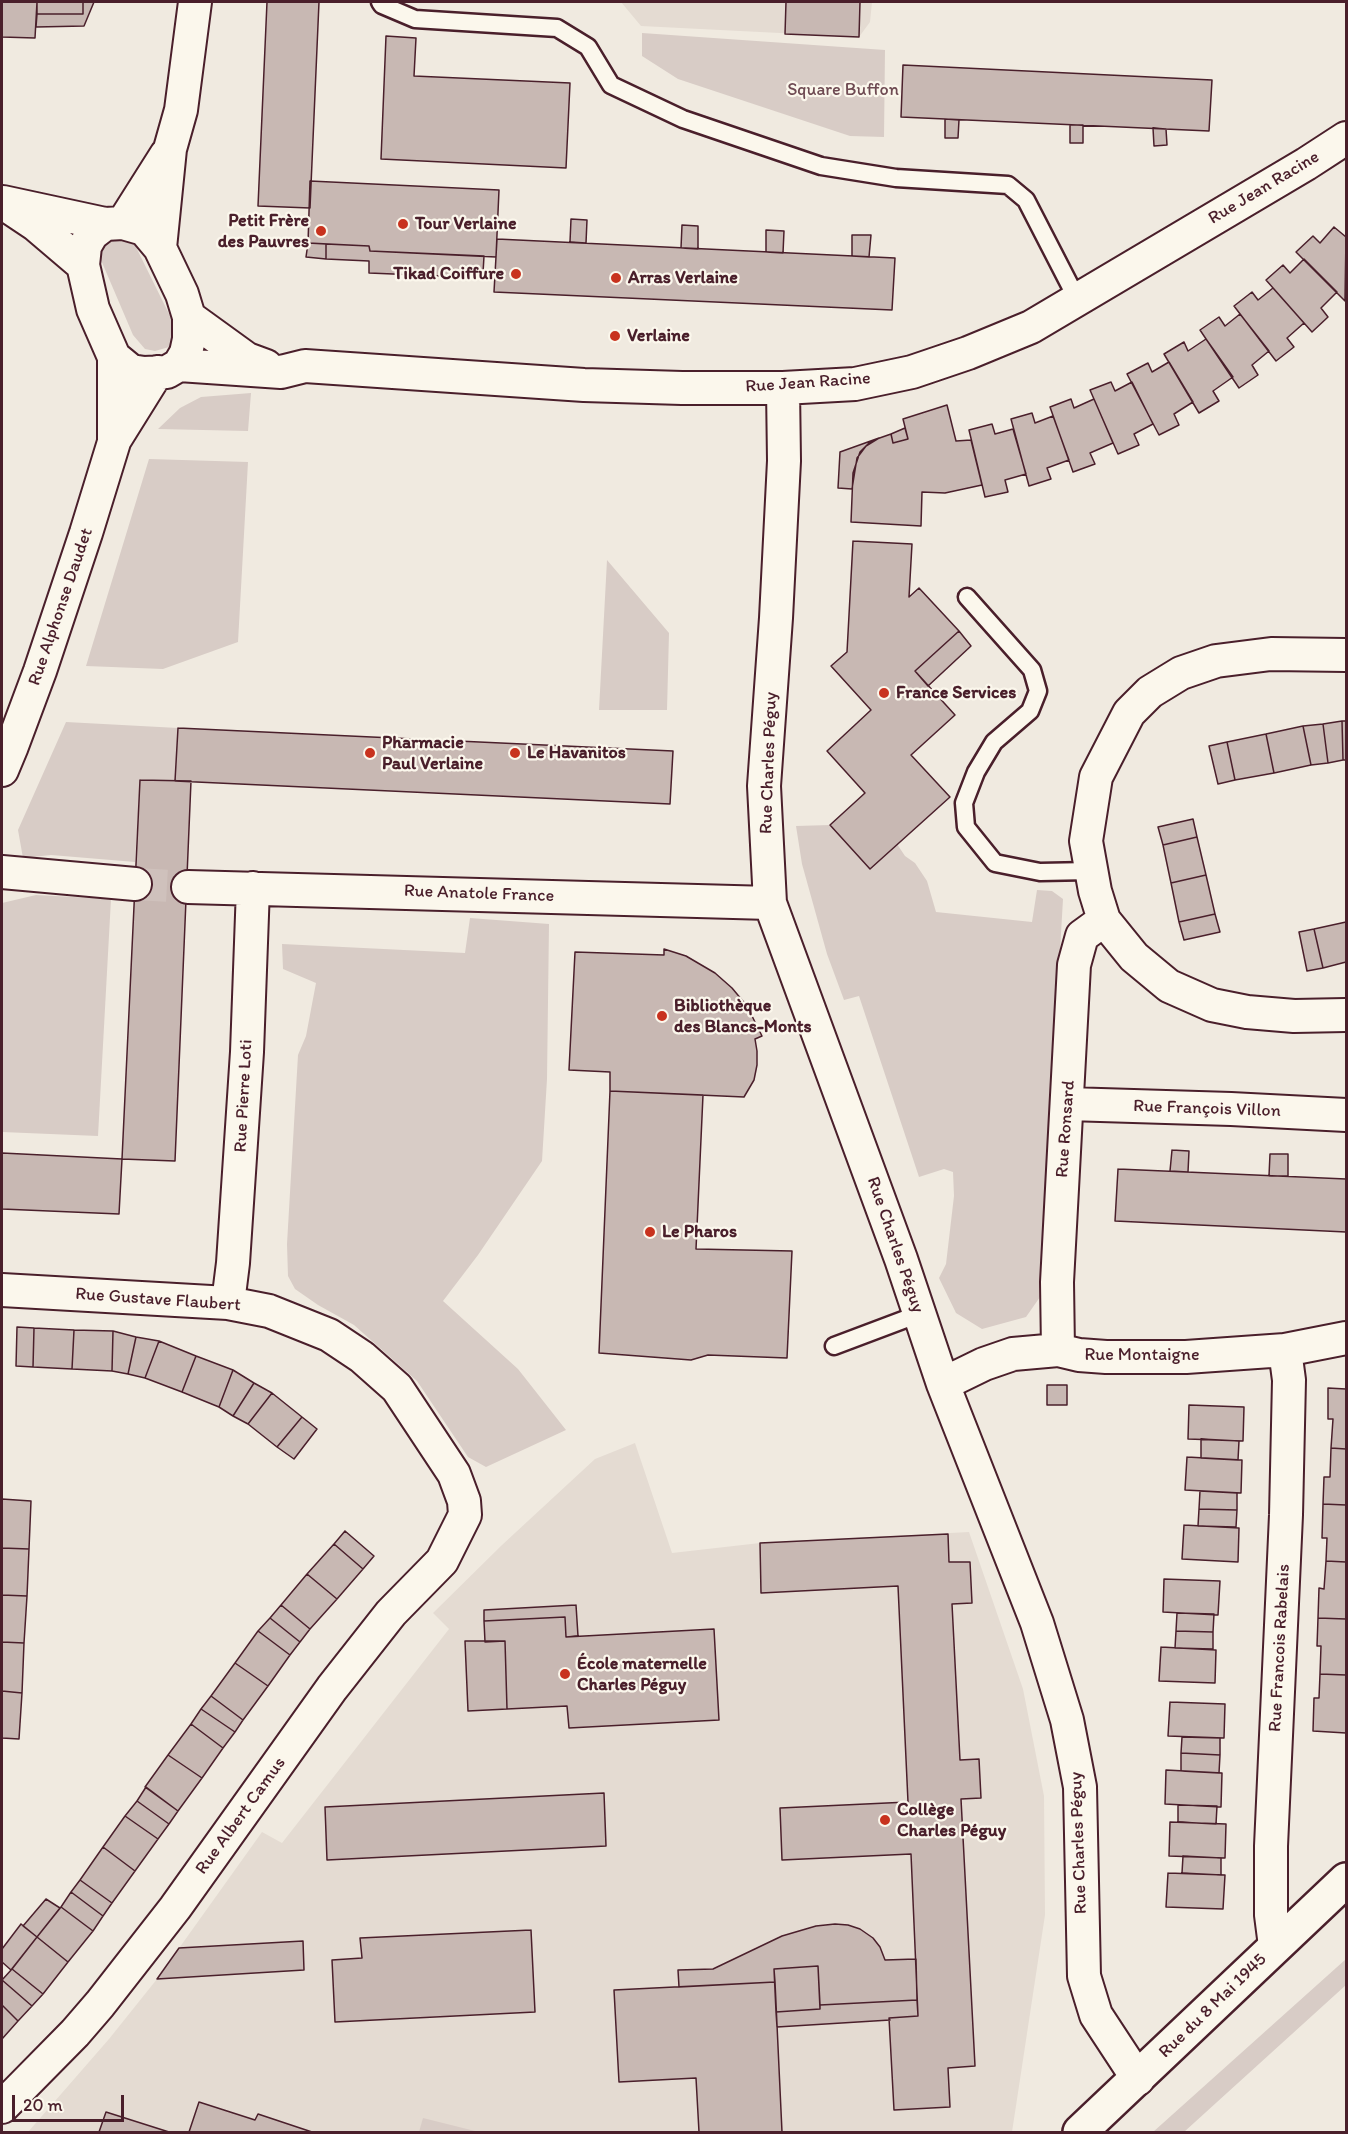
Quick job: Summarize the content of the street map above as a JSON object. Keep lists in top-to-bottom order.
{
  "streets": {
    "street": [
      "Rue Jean Racine",
      "Rue Alphonse Daudet",
      "Rue Charles Péguy",
      "Rue Anatole France",
      "Rue Pierre Loti",
      "Rue François Villon",
      "Rue Ronsard",
      "Rue Gustave Flaubert",
      "Rue Montaigne",
      "Rue Francois Rabelais",
      "Rue Albert Camus",
      "Rue du 8 Mai 1945"
    ]
  },
  "crossings": [
    ["Rue Jean Racine", "Rue Alphonse Daudet"],
    ["Rue Jean Racine", "Rue Charles Péguy"],
    ["Rue Charles Péguy", "Rue Anatole France"],
    ["Rue Charles Péguy", "Rue Montaigne"],
    ["Rue Charles Péguy", "Rue du 8 Mai 1945"],
    ["Rue Anatole France", "Rue Pierre Loti"],
    ["Rue Pierre Loti", "Rue Gustave Flaubert"],
    ["Rue François Villon", "Rue Ronsard"],
    ["Rue Ronsard", "Rue Montaigne"],
    ["Rue Gustave Flaubert", "Rue Albert Camus"],
    ["Rue Montaigne", "Rue Francois Rabelais"],
    ["Rue Francois Rabelais", "Rue du 8 Mai 1945"]
  ],
  "parks": ["Square Buffon"],
  "places": [
    "Tour Verlaine",
    "Petit Frère des Pauvres",
    "Tikad Coiffure",
    "Arras Verlaine",
    "Verlaine",
    "France Services",
    "Pharmacie Paul Verlaine",
    "Le Havanitos",
    "Bibliothèque des Blancs-Monts",
    "Le Pharos",
    "École maternelle Charles Péguy",
    "Collège Charles Péguy"
  ],
  "scale_bar": "20 m"
}
